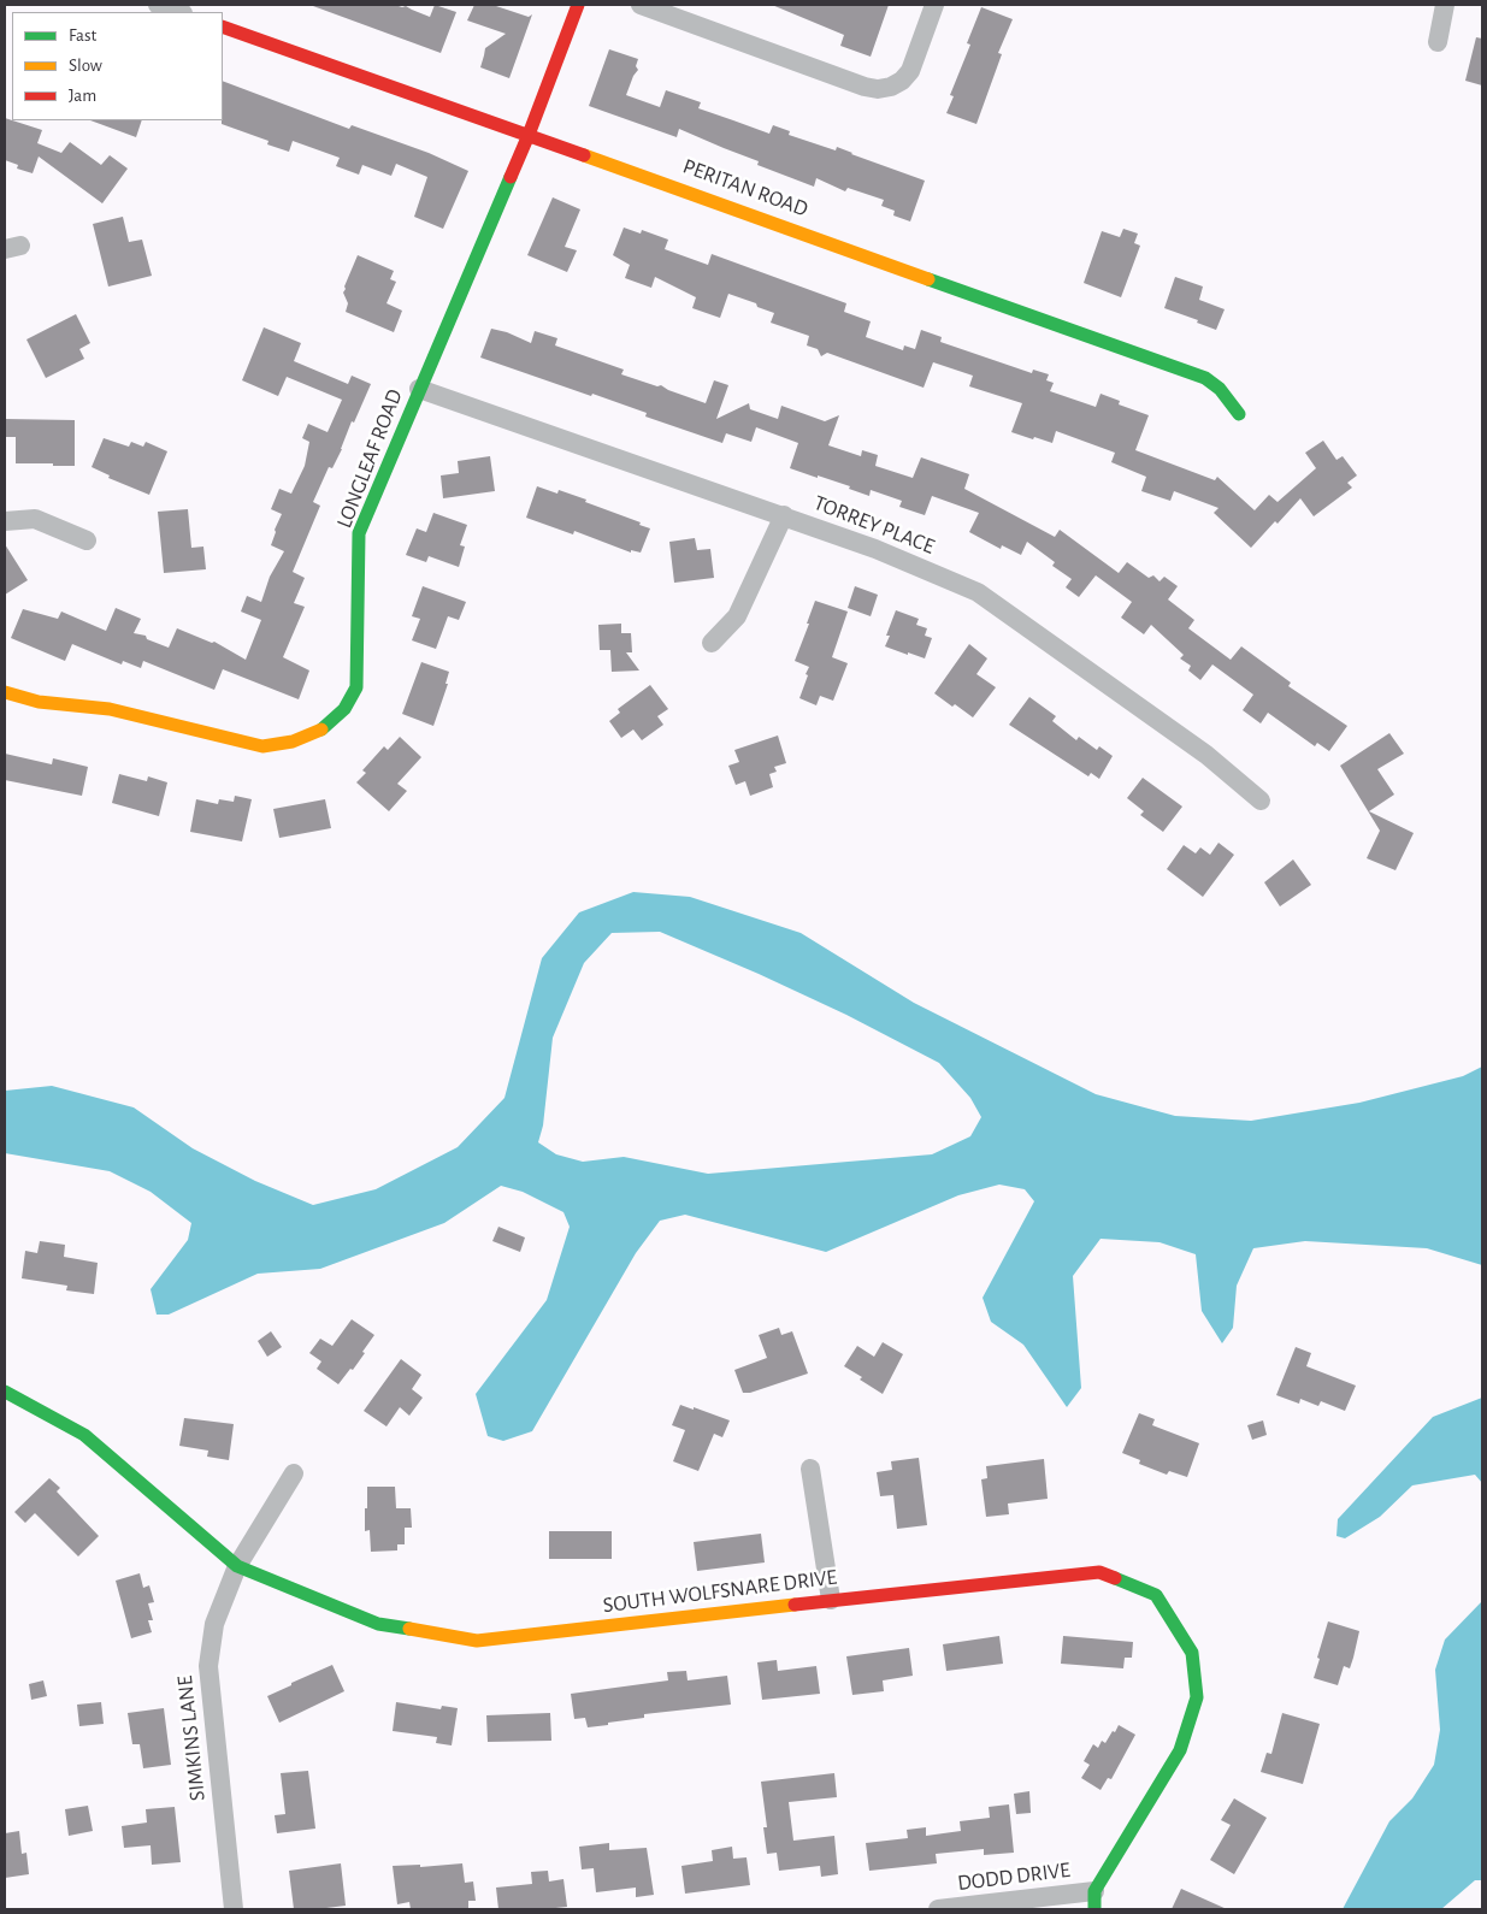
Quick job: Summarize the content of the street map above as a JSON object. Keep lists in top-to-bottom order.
{
  "streets": {
    "street": [
      "PERITAN ROAD",
      "LONGLEAF ROAD",
      "TORREY PLACE",
      "SOUTH WOLFSNARE DRIVE",
      "SIMKINS LANE",
      "DODD DRIVE"
    ]
  },
  "crossings": [
    ["PERITAN ROAD", "LONGLEAF ROAD"],
    ["LONGLEAF ROAD", "TORREY PLACE"],
    ["SOUTH WOLFSNARE DRIVE", "SIMKINS LANE"],
    ["SOUTH WOLFSNARE DRIVE", "DODD DRIVE"]
  ],
  "legend": ["Fast", "Slow", "Jam"]
}
